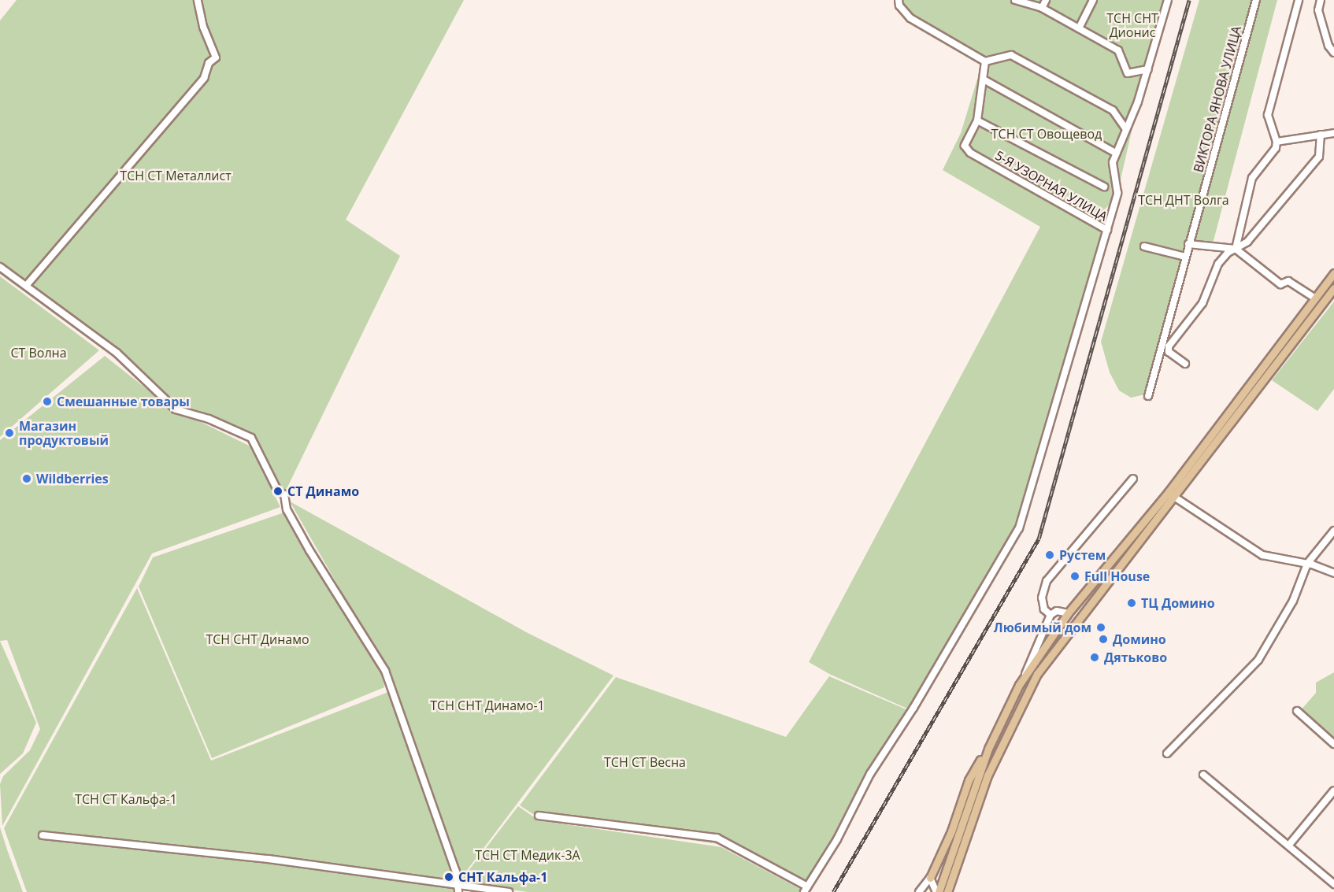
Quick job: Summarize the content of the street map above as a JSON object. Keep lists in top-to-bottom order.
{
  "streets": {
    "street": ["ВИКТОРА ЯНОВА УЛИЦА", "5-Я УЗОРНАЯ УЛИЦА"]
  },
  "parks": [
    "ТСН СНТ Дионис",
    "ТСН СТ Овощевод",
    "ТСН СТ Металлист",
    "ТСН ДНТ Волга",
    "СТ Волна",
    "ТСН СНТ Динамо",
    "ТСН СНТ Динамо-1",
    "ТСН СТ Весна",
    "ТСН СТ Кальфа-1",
    "ТСН СТ Медик-3А"
  ],
  "places": [
    "Смешанные товары",
    "Магазин продуктовый",
    "Wildberries",
    "СТ Динамо",
    "Рустем",
    "Full House",
    "ТЦ Домино",
    "Любимый дом",
    "Домино",
    "Дятьково",
    "СНТ Кальфа-1"
  ]
}
